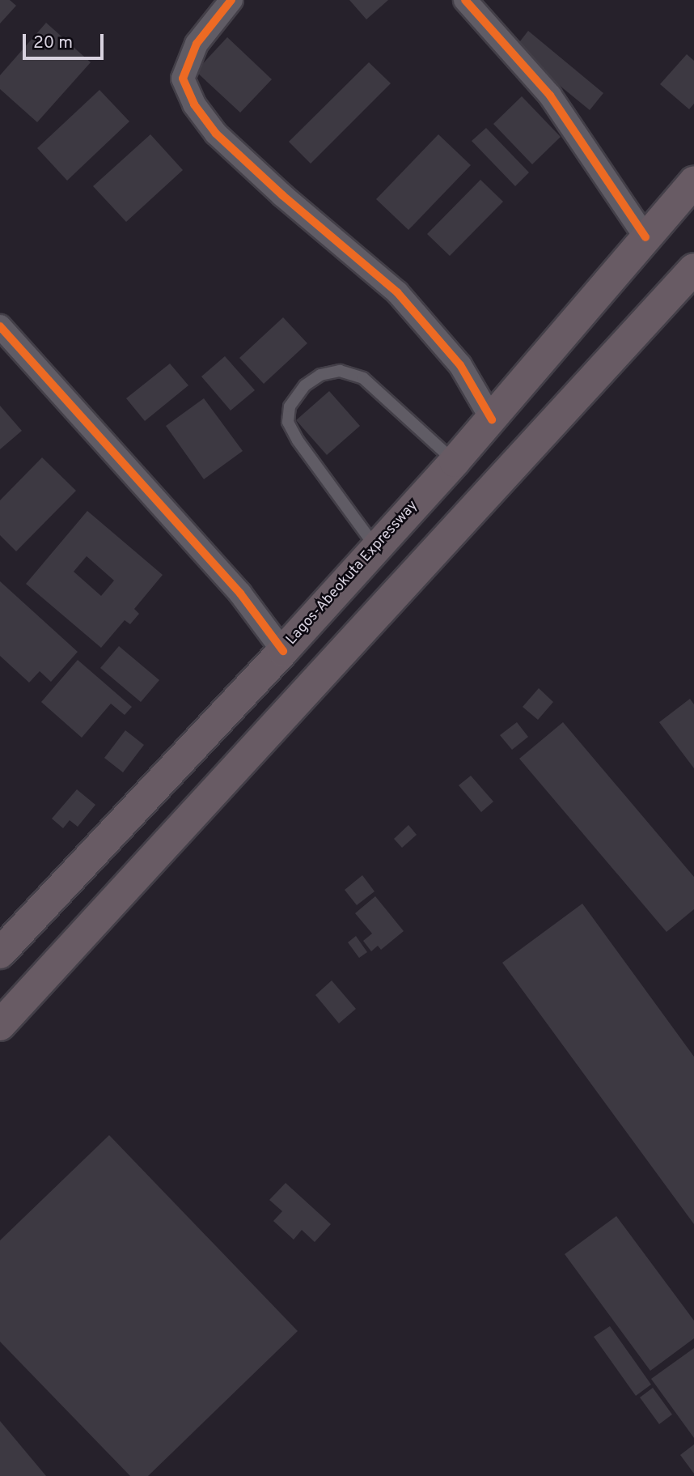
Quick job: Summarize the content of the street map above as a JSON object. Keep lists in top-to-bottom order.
{
  "streets": {
    "highway": ["Lagos-Abeokuta Expressway"]
  },
  "scale_bar": "20 m"
}
